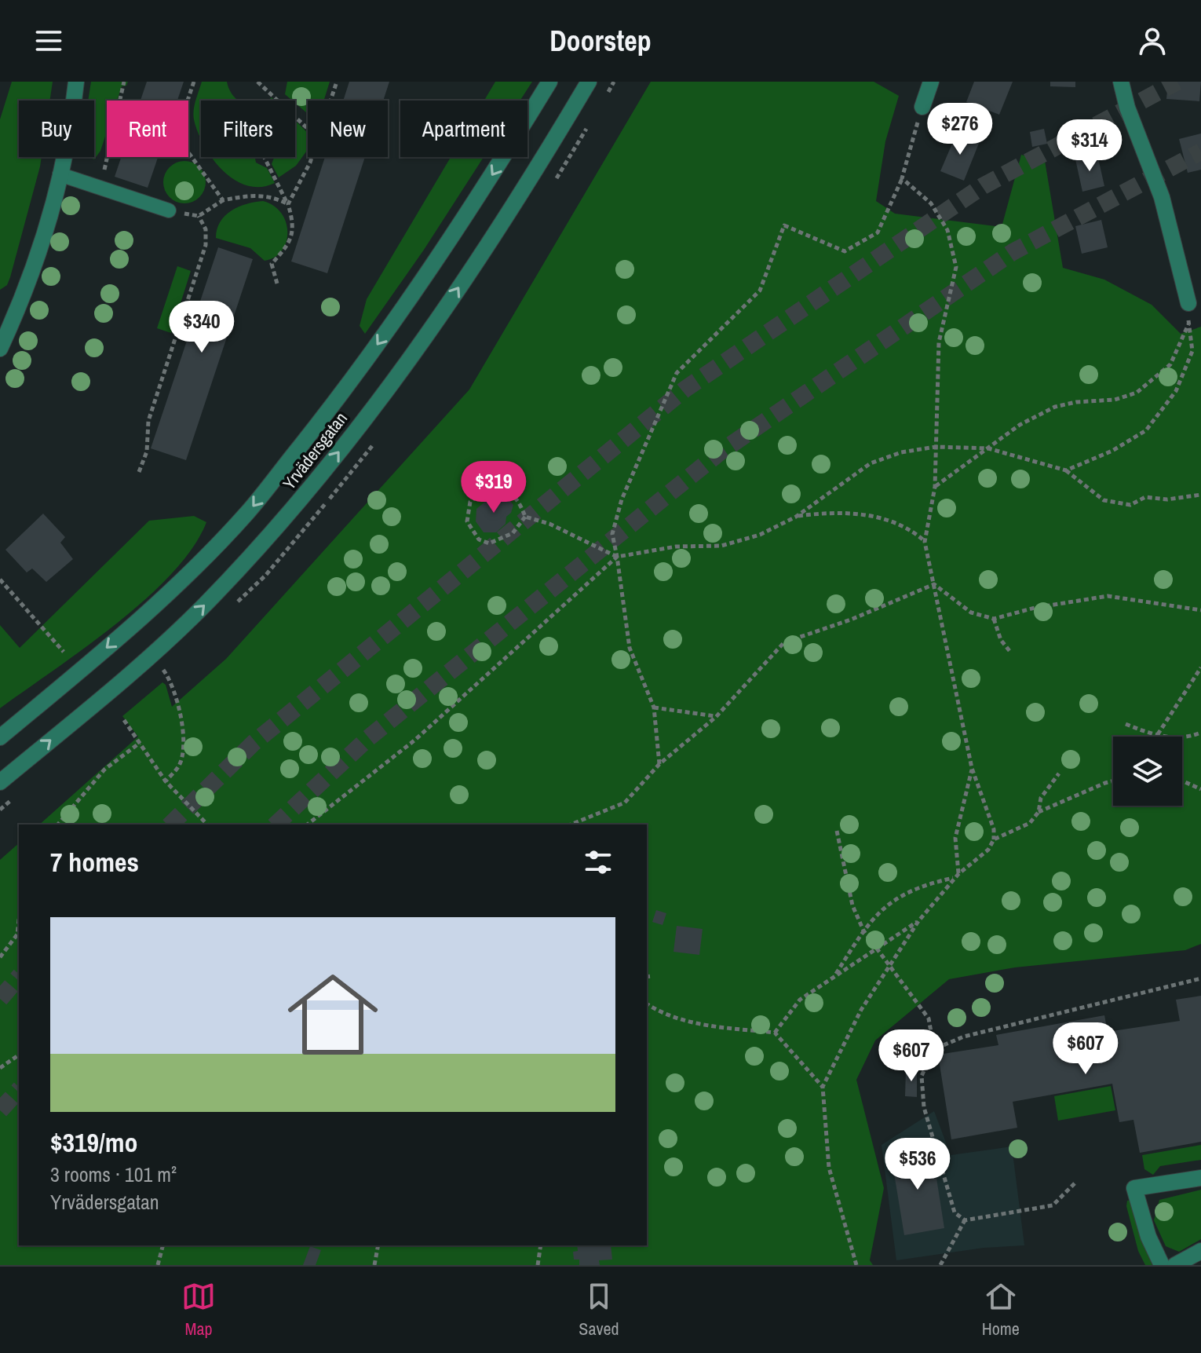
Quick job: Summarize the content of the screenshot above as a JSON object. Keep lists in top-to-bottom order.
{
  "streets": {
    "street": ["Yrvädersgatan"]
  },
  "page": {
    "header": "Doorstep",
    "chip": [
      "Buy",
      "Rent",
      "Filters",
      "New",
      "Apartment"
    ],
    "price": [
      "$276",
      "$314",
      "$340",
      "$319",
      "$607",
      "$607",
      "$536"
    ],
    "heading": "7 homes",
    "list": [
      {
        "name": "$319/mo",
        "note": "3 rooms · 101 m² · Yrvädersgatan"
      }
    ],
    "tabs": ["Map", "Saved", "Home"]
  }
}
